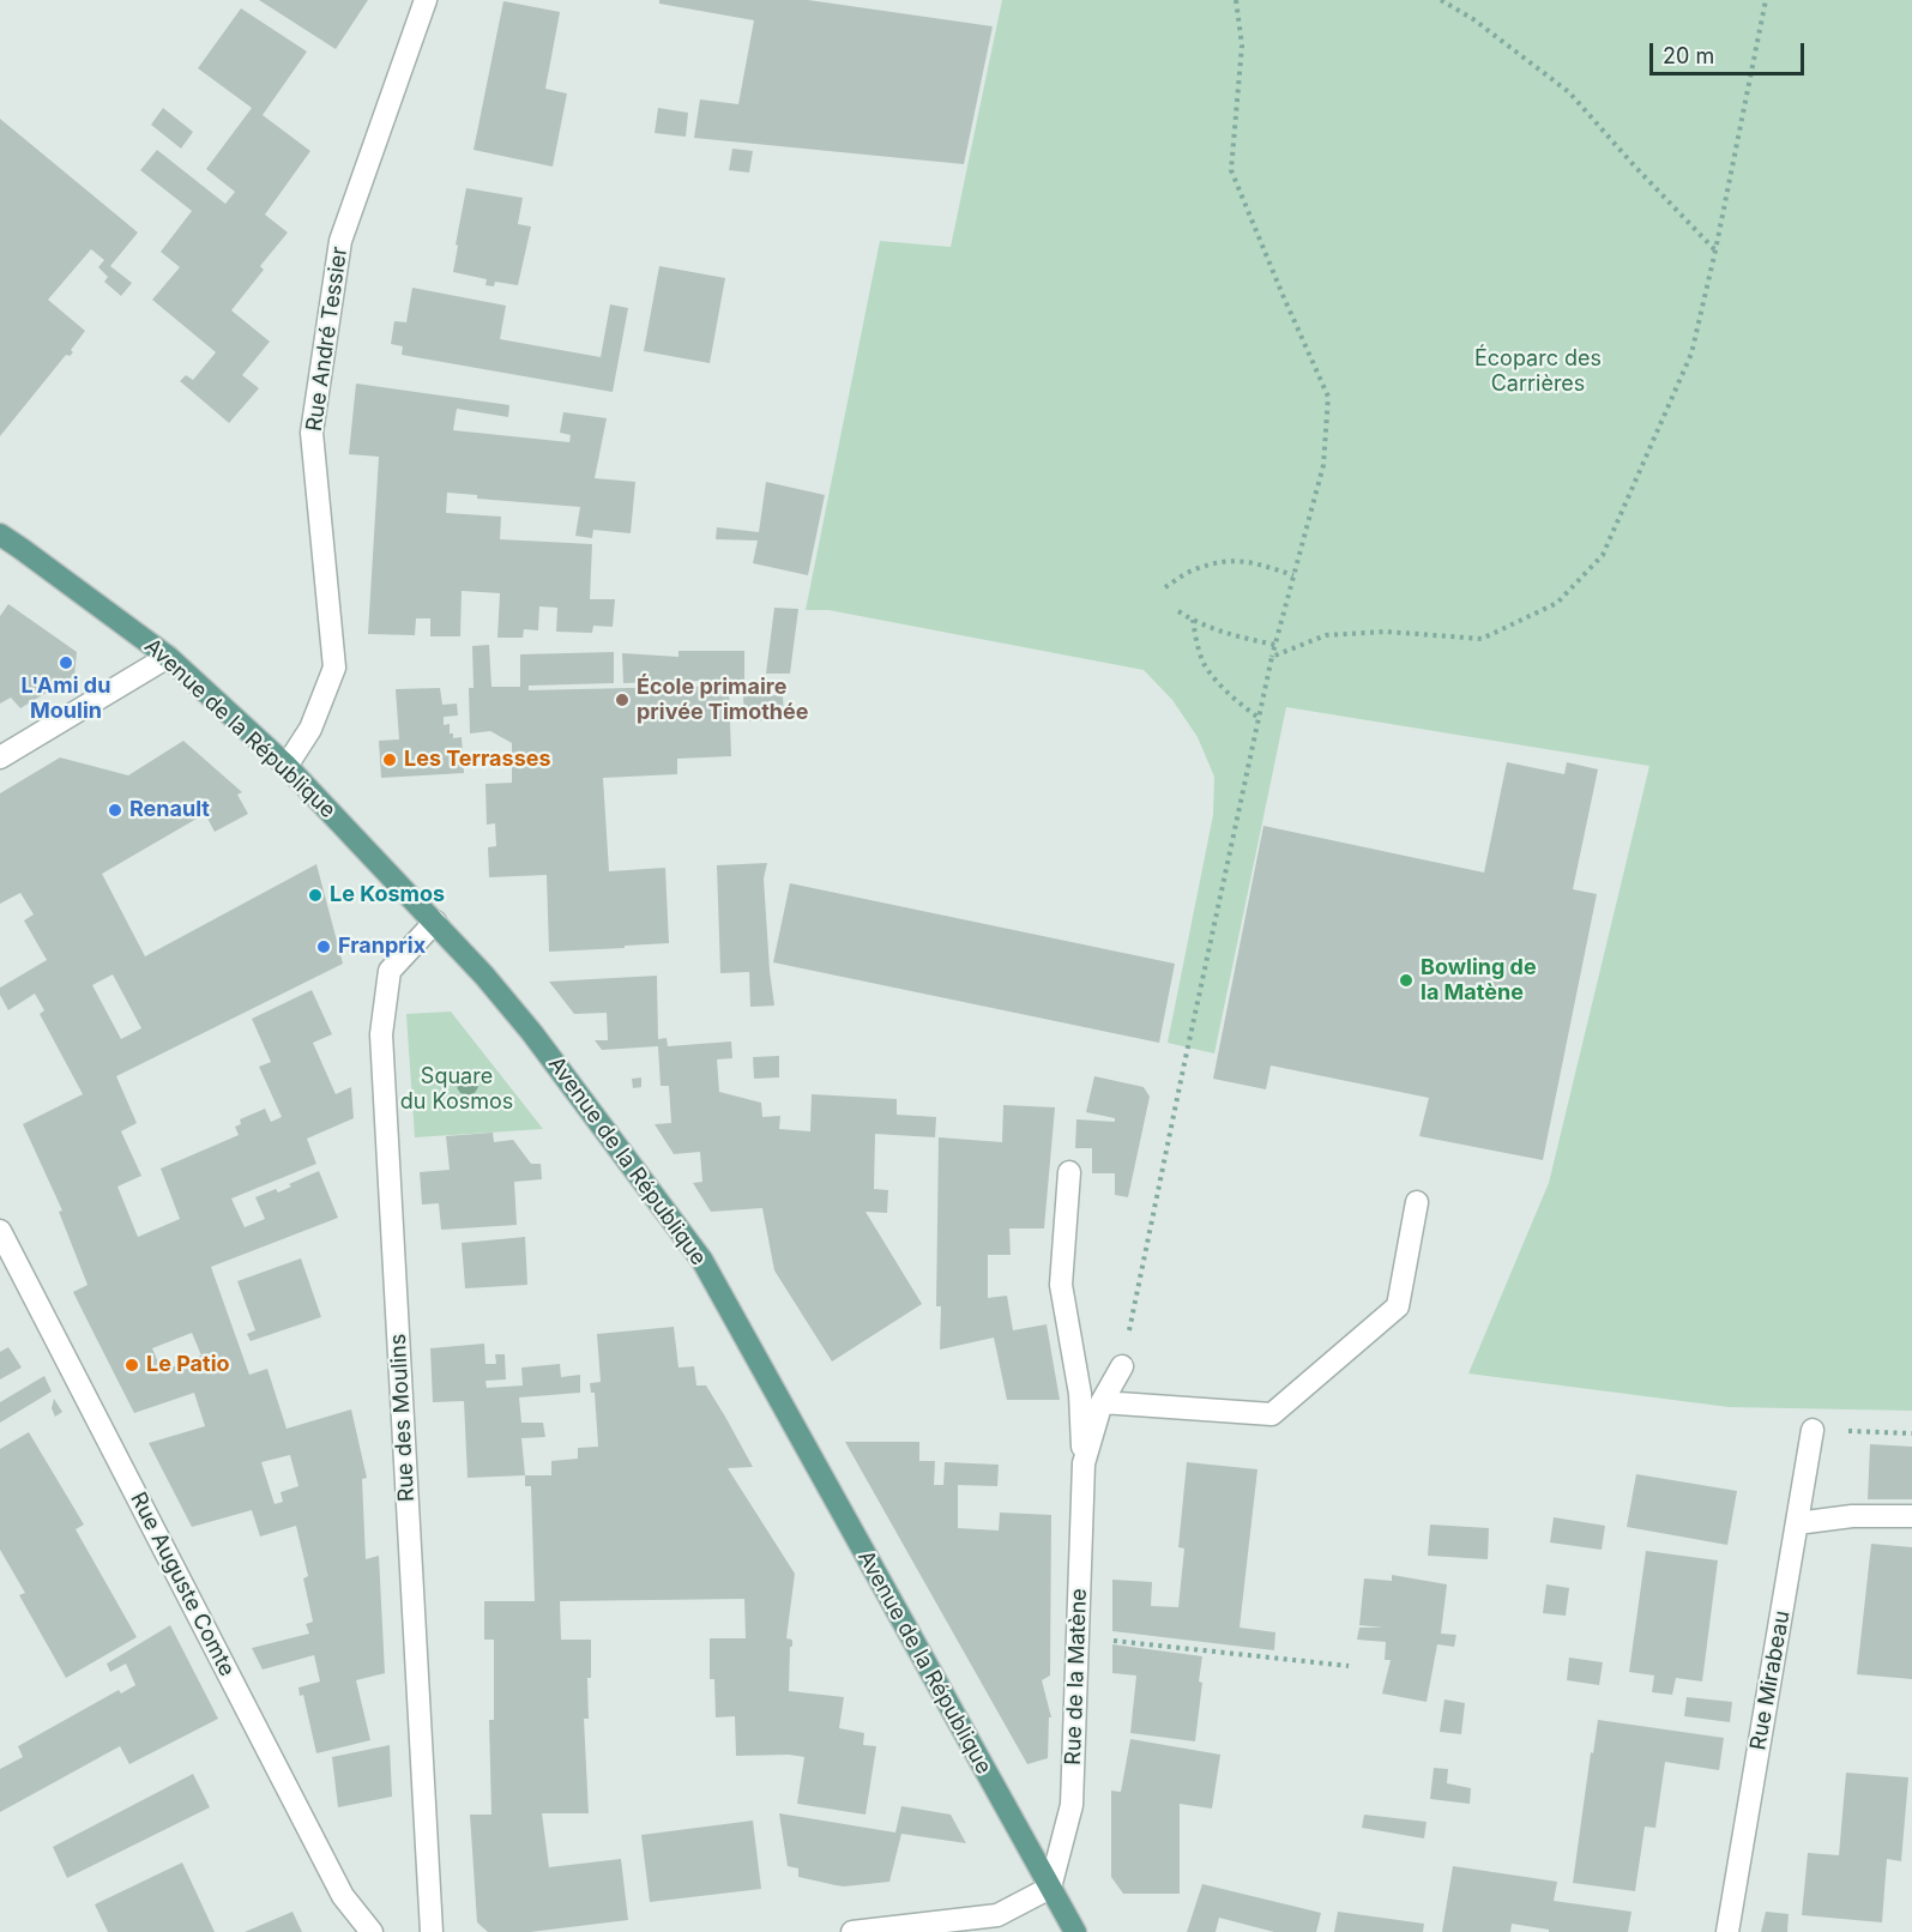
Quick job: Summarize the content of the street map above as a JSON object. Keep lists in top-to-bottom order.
{
  "streets": {
    "main road": ["Avenue de la République"],
    "street": [
      "Rue André Tessier",
      "Rue des Moulins",
      "Rue Auguste Comte",
      "Rue de la Matène",
      "Rue Mirabeau"
    ]
  },
  "crossings": [
    ["Rue André Tessier", "Avenue de la République"],
    ["Avenue de la République", "Rue des Moulins"],
    ["Avenue de la République", "Rue de la Matène"]
  ],
  "parks": ["Écoparc des Carrières", "Square du Kosmos"],
  "places": [
    "L'Ami du Moulin",
    "École primaire privée Timothée",
    "Les Terrasses",
    "Renault",
    "Le Kosmos",
    "Franprix",
    "Bowling de la Matène",
    "Le Patio"
  ],
  "scale_bar": "20 m"
}
